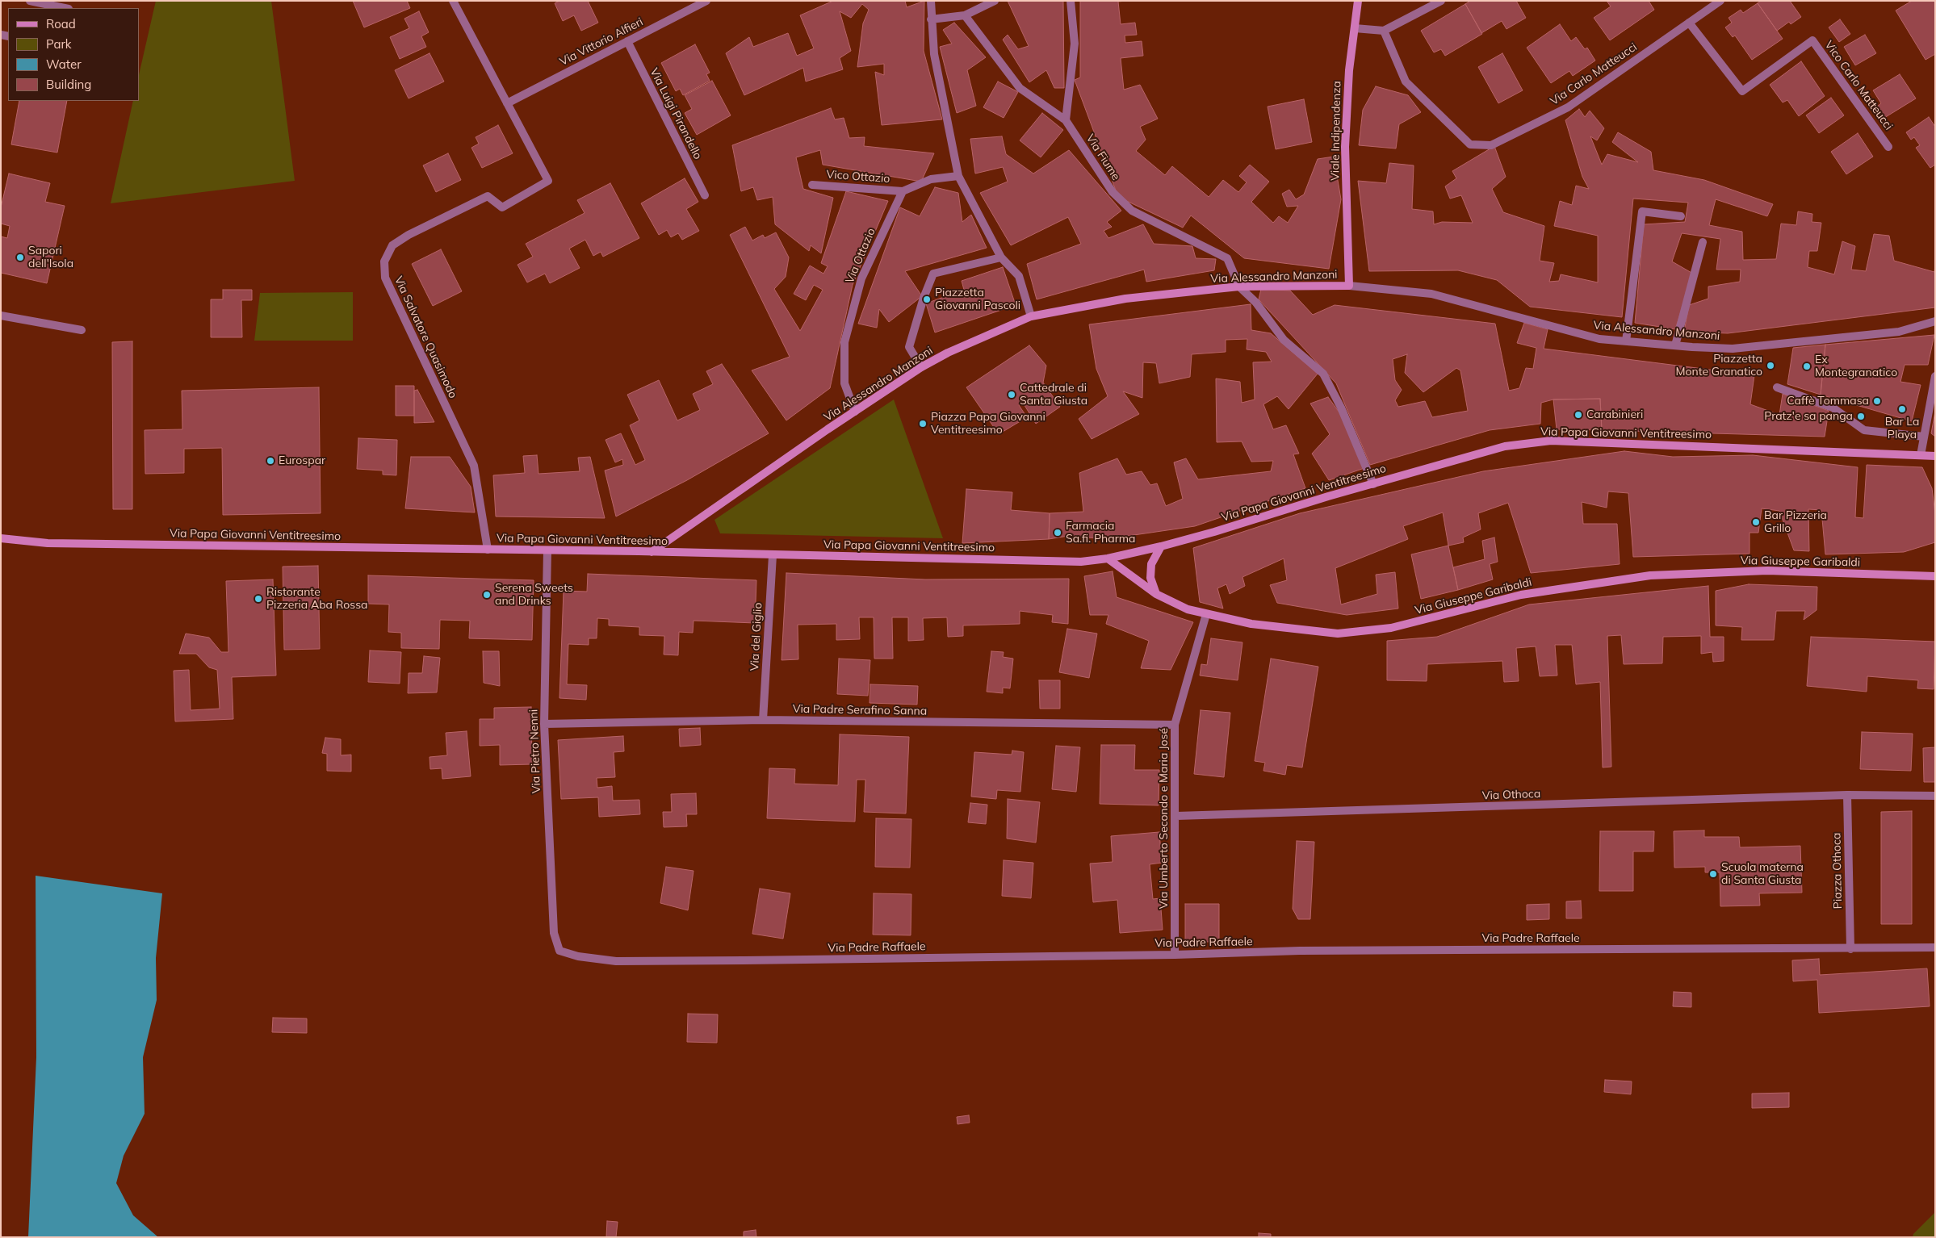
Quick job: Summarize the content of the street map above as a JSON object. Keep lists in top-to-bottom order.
{
  "streets": {
    "main road": [
      "Viale Indipendenza",
      "Via Alessandro Manzoni",
      "Via Papa Giovanni Ventitreesimo",
      "Via Giuseppe Garibaldi"
    ],
    "street": [
      "Via Vittorio Alfieri",
      "Via Carlo Matteucci",
      "Vico Carlo Matteucci",
      "Via Luigi Pirandello",
      "Via Fiume",
      "Vico Ottazio",
      "Via Ottazio",
      "Via Salvatore Quasimodo",
      "Via del Giglio",
      "Via Padre Serafino Sanna",
      "Via Pietro Nenni",
      "Via Othoca",
      "Via Umberto Secondo e Maria José",
      "Piazza Othoca",
      "Via Padre Raffaele"
    ]
  },
  "crossings": [
    ["Via Vittorio Alfieri", "Via Luigi Pirandello"],
    ["Via Vittorio Alfieri", "Via Salvatore Quasimodo"],
    ["Via Carlo Matteucci", "Vico Carlo Matteucci"],
    ["Viale Indipendenza", "Via Alessandro Manzoni"],
    ["Via Fiume", "Via Alessandro Manzoni"],
    ["Vico Ottazio", "Via Ottazio"],
    ["Via Ottazio", "Via Alessandro Manzoni"],
    ["Via Alessandro Manzoni", "Via Papa Giovanni Ventitreesimo"],
    ["Via Salvatore Quasimodo", "Via Papa Giovanni Ventitreesimo"],
    ["Via Papa Giovanni Ventitreesimo", "Via Giuseppe Garibaldi"],
    ["Via Papa Giovanni Ventitreesimo", "Via del Giglio"],
    ["Via Papa Giovanni Ventitreesimo", "Via Pietro Nenni"],
    ["Via Giuseppe Garibaldi", "Via Umberto Secondo e Maria José"],
    ["Via del Giglio", "Via Padre Serafino Sanna"],
    ["Via Padre Serafino Sanna", "Via Pietro Nenni"],
    ["Via Padre Serafino Sanna", "Via Umberto Secondo e Maria José"],
    ["Via Pietro Nenni", "Via Padre Raffaele"],
    ["Via Othoca", "Via Umberto Secondo e Maria José"],
    ["Via Othoca", "Piazza Othoca"],
    ["Via Umberto Secondo e Maria José", "Via Padre Raffaele"],
    ["Piazza Othoca", "Via Padre Raffaele"]
  ],
  "places": [
    "Sapori dell'Isola",
    "Piazzetta Giovanni Pascoli",
    "Piazzetta Monte Granatico",
    "Ex Montegranatico",
    "Cattedrale di Santa Giusta",
    "Caffè Tommasa",
    "Bar La Playa",
    "Carabinieri",
    "Pratz'e sa panga",
    "Piazza Papa Giovanni Ventitreesimo",
    "Eurospar",
    "Bar Pizzeria Grillo",
    "Farmacia Sa.fi. Pharma",
    "Serena Sweets and Drinks",
    "Ristorante Pizzeria Aba Rossa",
    "Scuola materna di Santa Giusta"
  ],
  "legend": [
    "Road",
    "Park",
    "Water",
    "Building"
  ]
}
